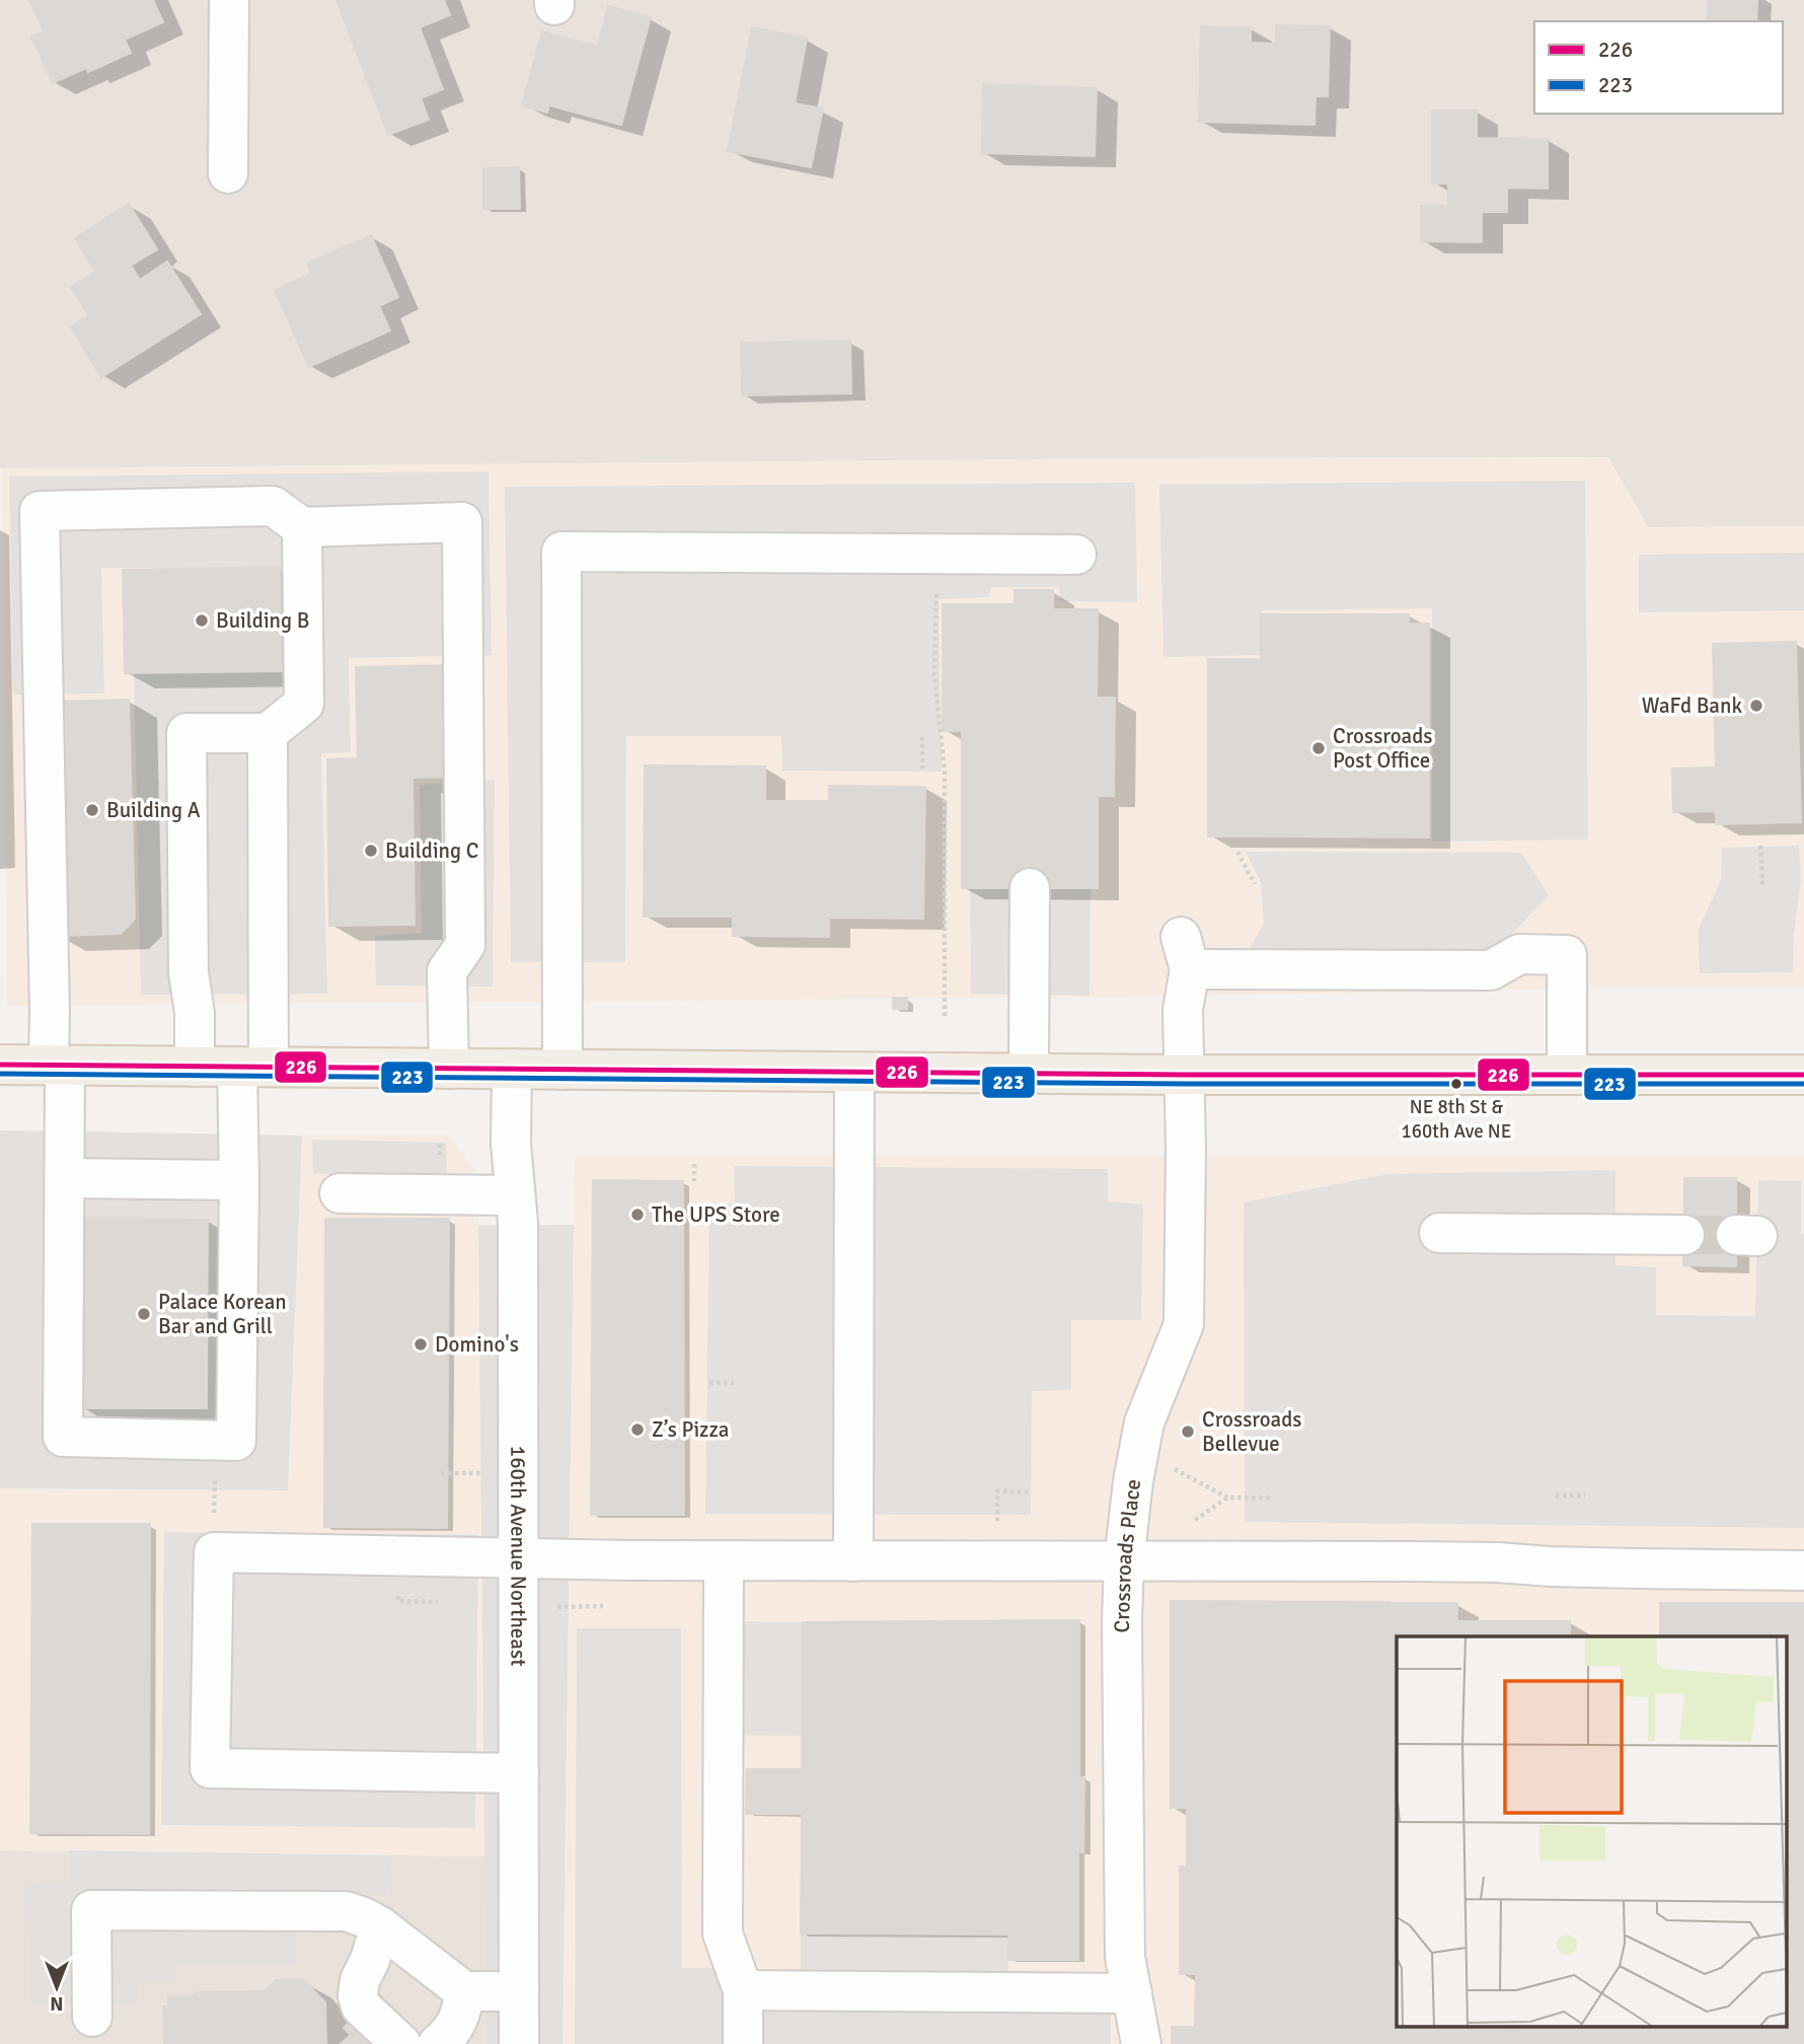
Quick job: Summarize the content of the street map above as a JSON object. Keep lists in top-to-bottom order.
{
  "streets": {
    "street": ["160th Avenue Northeast", "Crossroads Place"]
  },
  "places": [
    "Building B",
    "WaFd Bank",
    "Crossroads Post Office",
    "Building A",
    "Building C",
    "NE 8th St & 160th Ave NE",
    "The UPS Store",
    "Palace Korean Bar and Grill",
    "Domino's",
    "Z’s Pizza",
    "Crossroads Bellevue"
  ],
  "lines": ["transit line 226", "transit line 223"],
  "legend": ["226", "223"],
  "north": "bottom"
}
